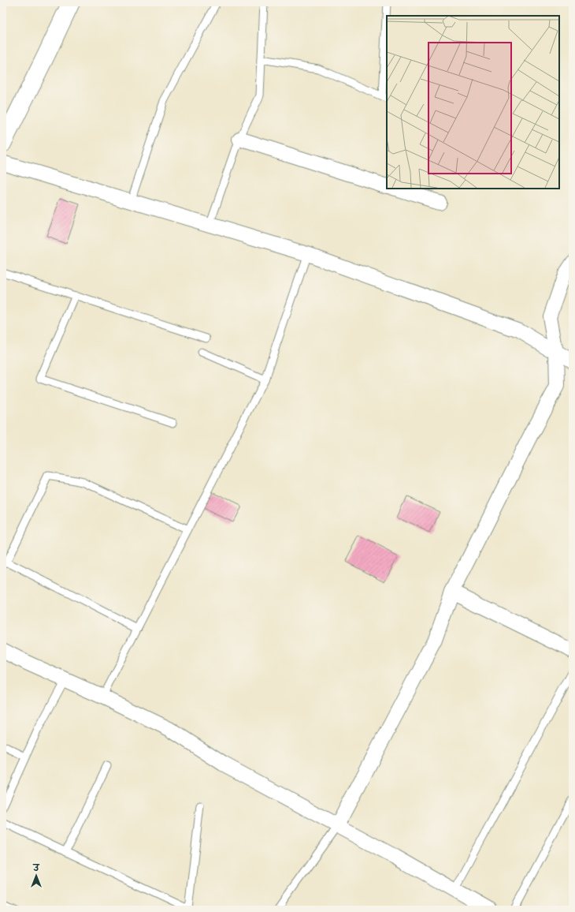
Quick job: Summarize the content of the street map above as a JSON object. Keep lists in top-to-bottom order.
{
  "north": "top"
}
